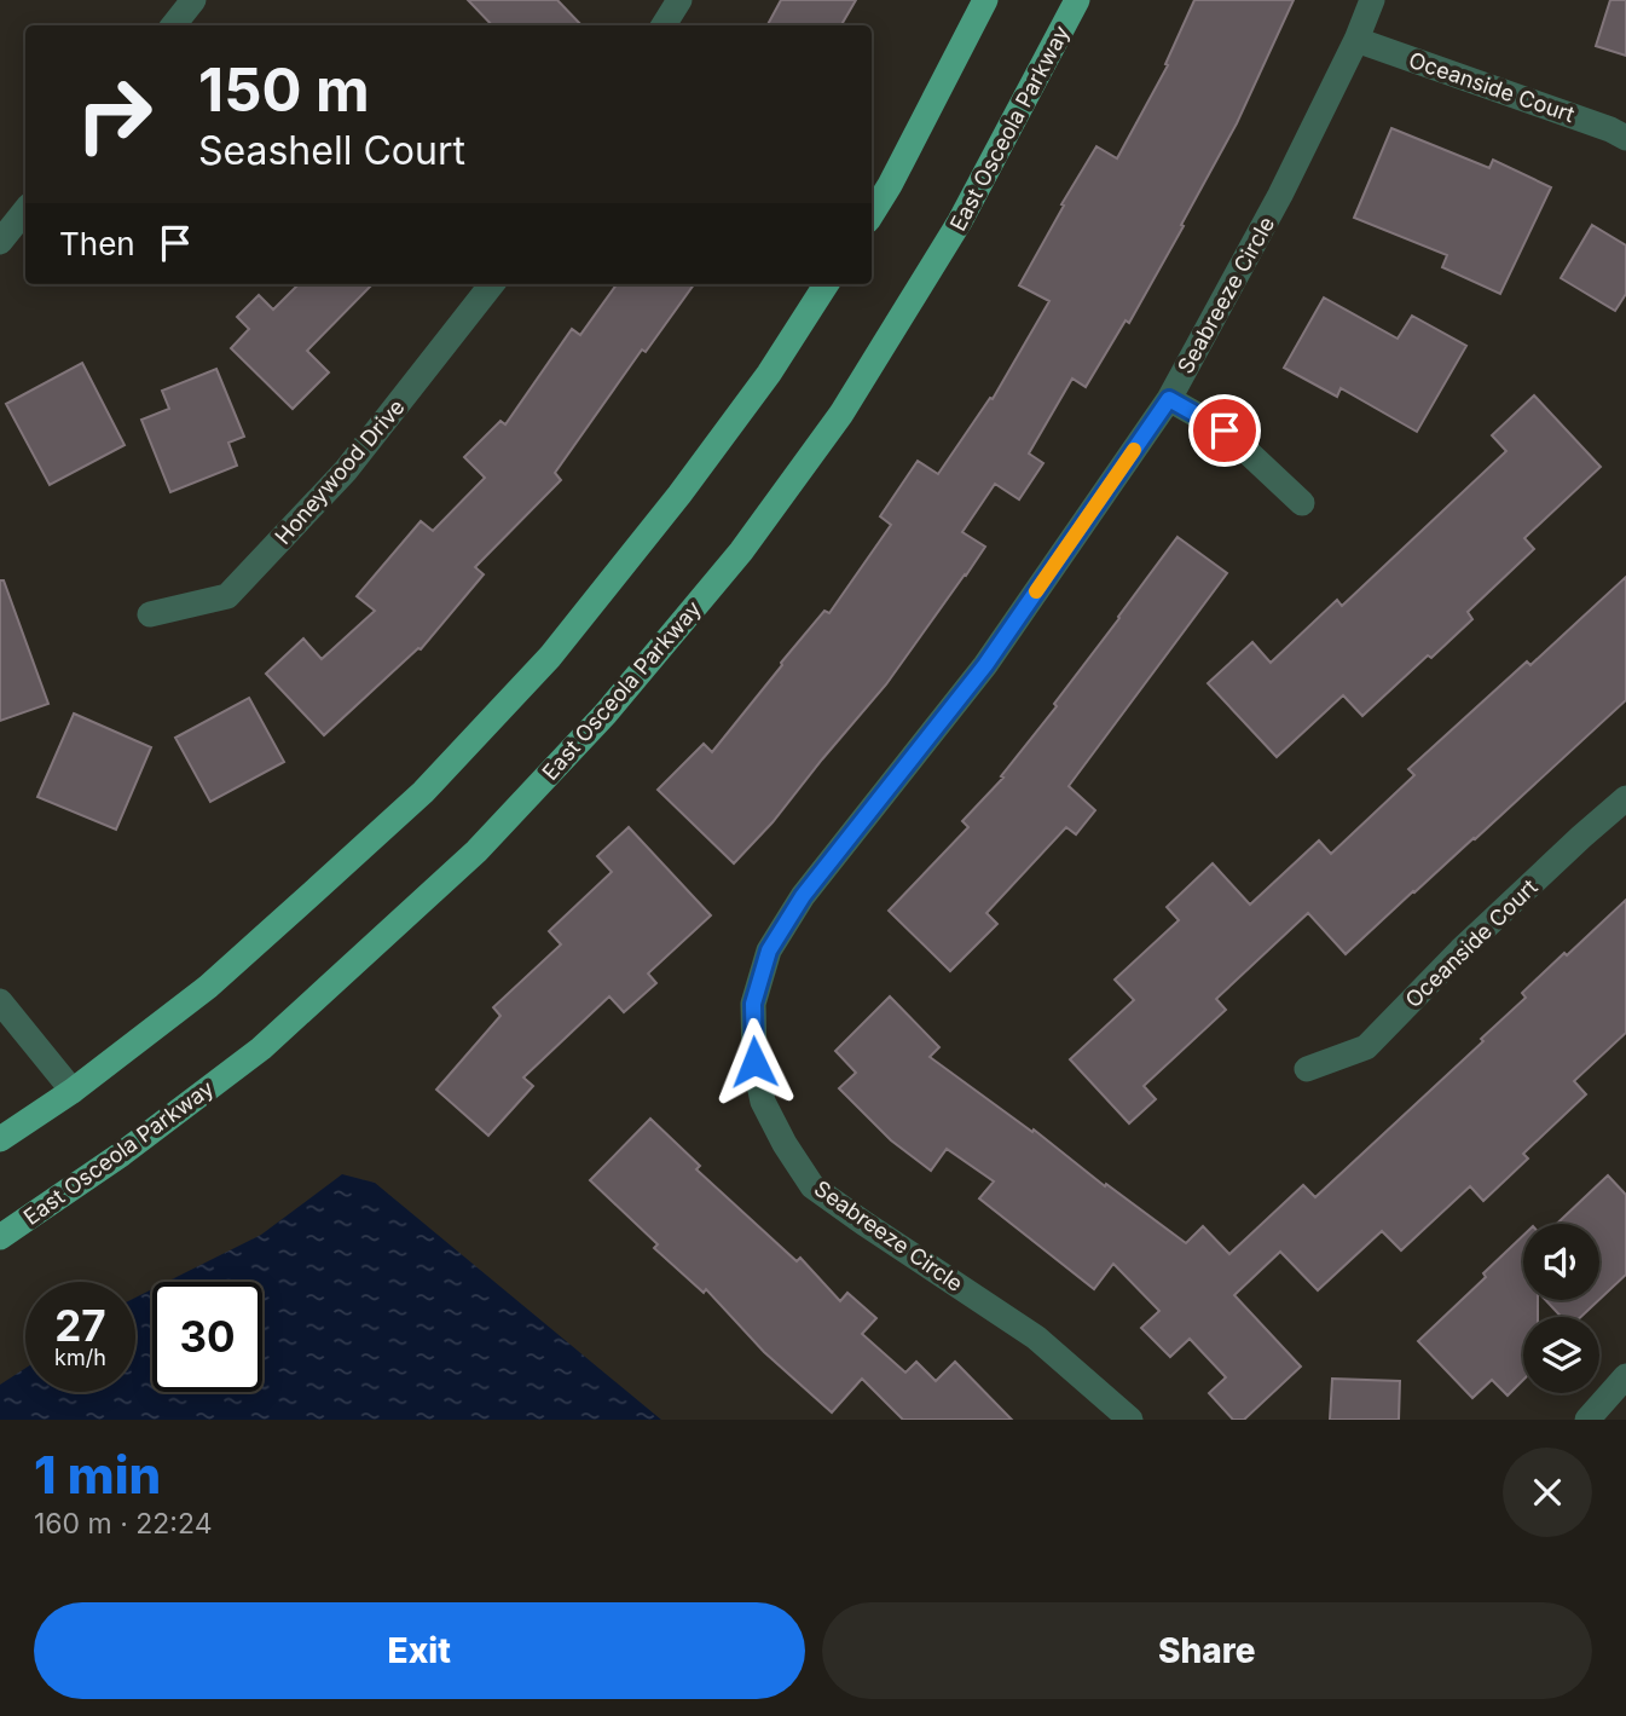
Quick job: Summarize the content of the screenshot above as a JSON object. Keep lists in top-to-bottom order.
{
  "streets": {
    "main road": ["East Osceola Parkway"],
    "street": ["Oceanside Court", "Seabreeze Circle", "Honeywood Drive"]
  },
  "crossings": [
    ["Oceanside Court", "Seabreeze Circle"]
  ],
  "page": {
    "turn": ["150 m", "Seashell Court"],
    "then": "Then",
    "speed": "27 km/h",
    "limit": "30",
    "heading": ["1 min", "160 m · 22:24"],
    "buttons": ["Exit", "Share"]
  }
}
